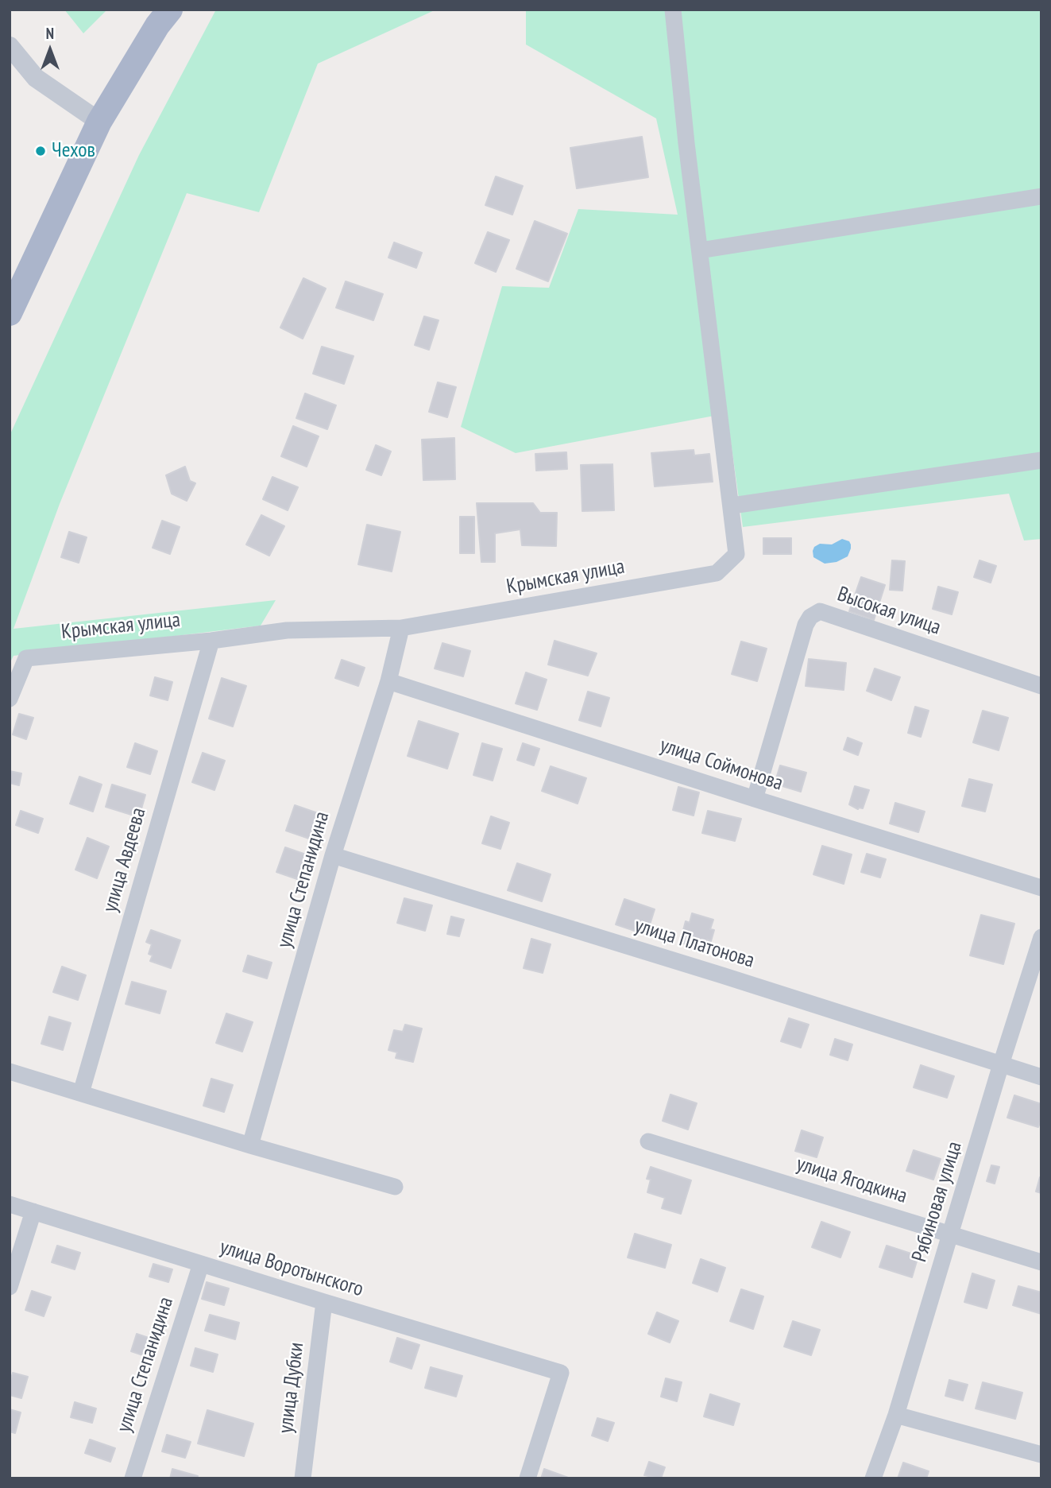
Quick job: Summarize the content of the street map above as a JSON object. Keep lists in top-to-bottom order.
{
  "streets": {
    "street": [
      "Крымская улица",
      "Высокая улица",
      "улица Соймонова",
      "улица Авдеева",
      "улица Степанидина",
      "улица Платонова",
      "улица Ягодкина",
      "Рябиновая улица",
      "улица Воротынского",
      "улица Дубки"
    ]
  },
  "crossings": [
    ["Крымская улица", "улица Авдеева"],
    ["Крымская улица", "улица Степанидина"],
    ["Высокая улица", "улица Соймонова"],
    ["улица Соймонова", "улица Степанидина"],
    ["улица Степанидина", "улица Платонова"],
    ["улица Степанидина", "улица Воротынского"],
    ["улица Платонова", "Рябиновая улица"],
    ["улица Ягодкина", "Рябиновая улица"],
    ["улица Воротынского", "улица Дубки"]
  ],
  "places": ["Чехов"],
  "north": "top"
}
